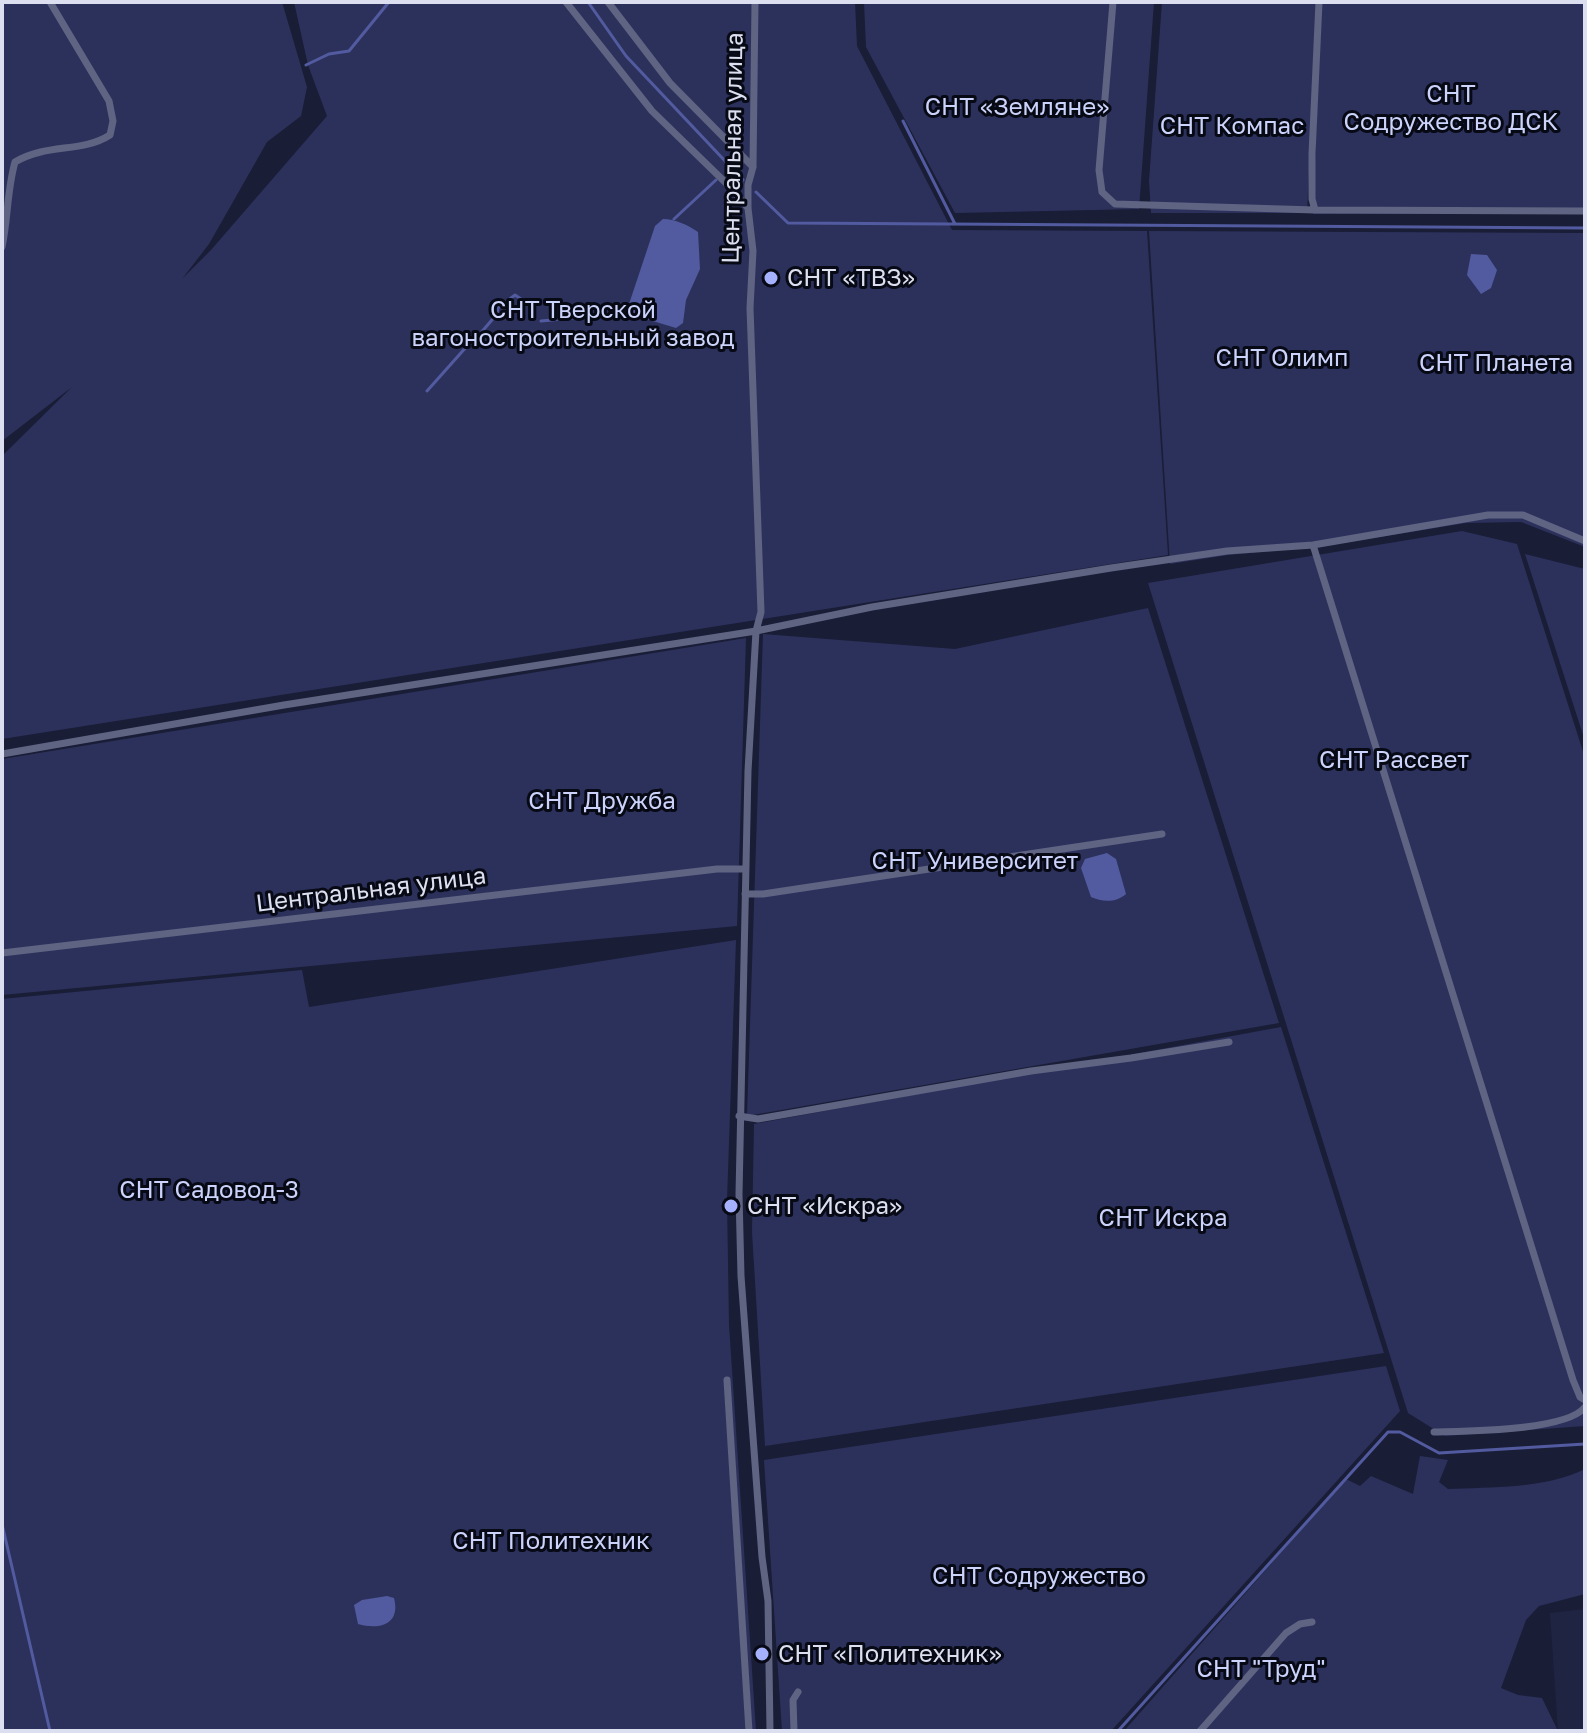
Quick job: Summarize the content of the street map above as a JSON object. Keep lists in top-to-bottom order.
{
  "streets": {
    "street": ["Центральная улица"]
  },
  "parks": [
    "СНТ Содружество ДСК",
    "СНТ «Земляне»",
    "СНТ Компас",
    "СНТ Тверской вагоностроительный завод",
    "СНТ Олимп",
    "СНТ Планета",
    "СНТ Рассвет",
    "СНТ Дружба",
    "СНТ Университет",
    "СНТ Садовод-3",
    "СНТ Искра",
    "СНТ Политехник",
    "СНТ Содружество",
    "СНТ \"Труд\""
  ],
  "places": ["СНТ «ТВЗ»", "СНТ «Искра»", "СНТ «Политехник»"]
}
